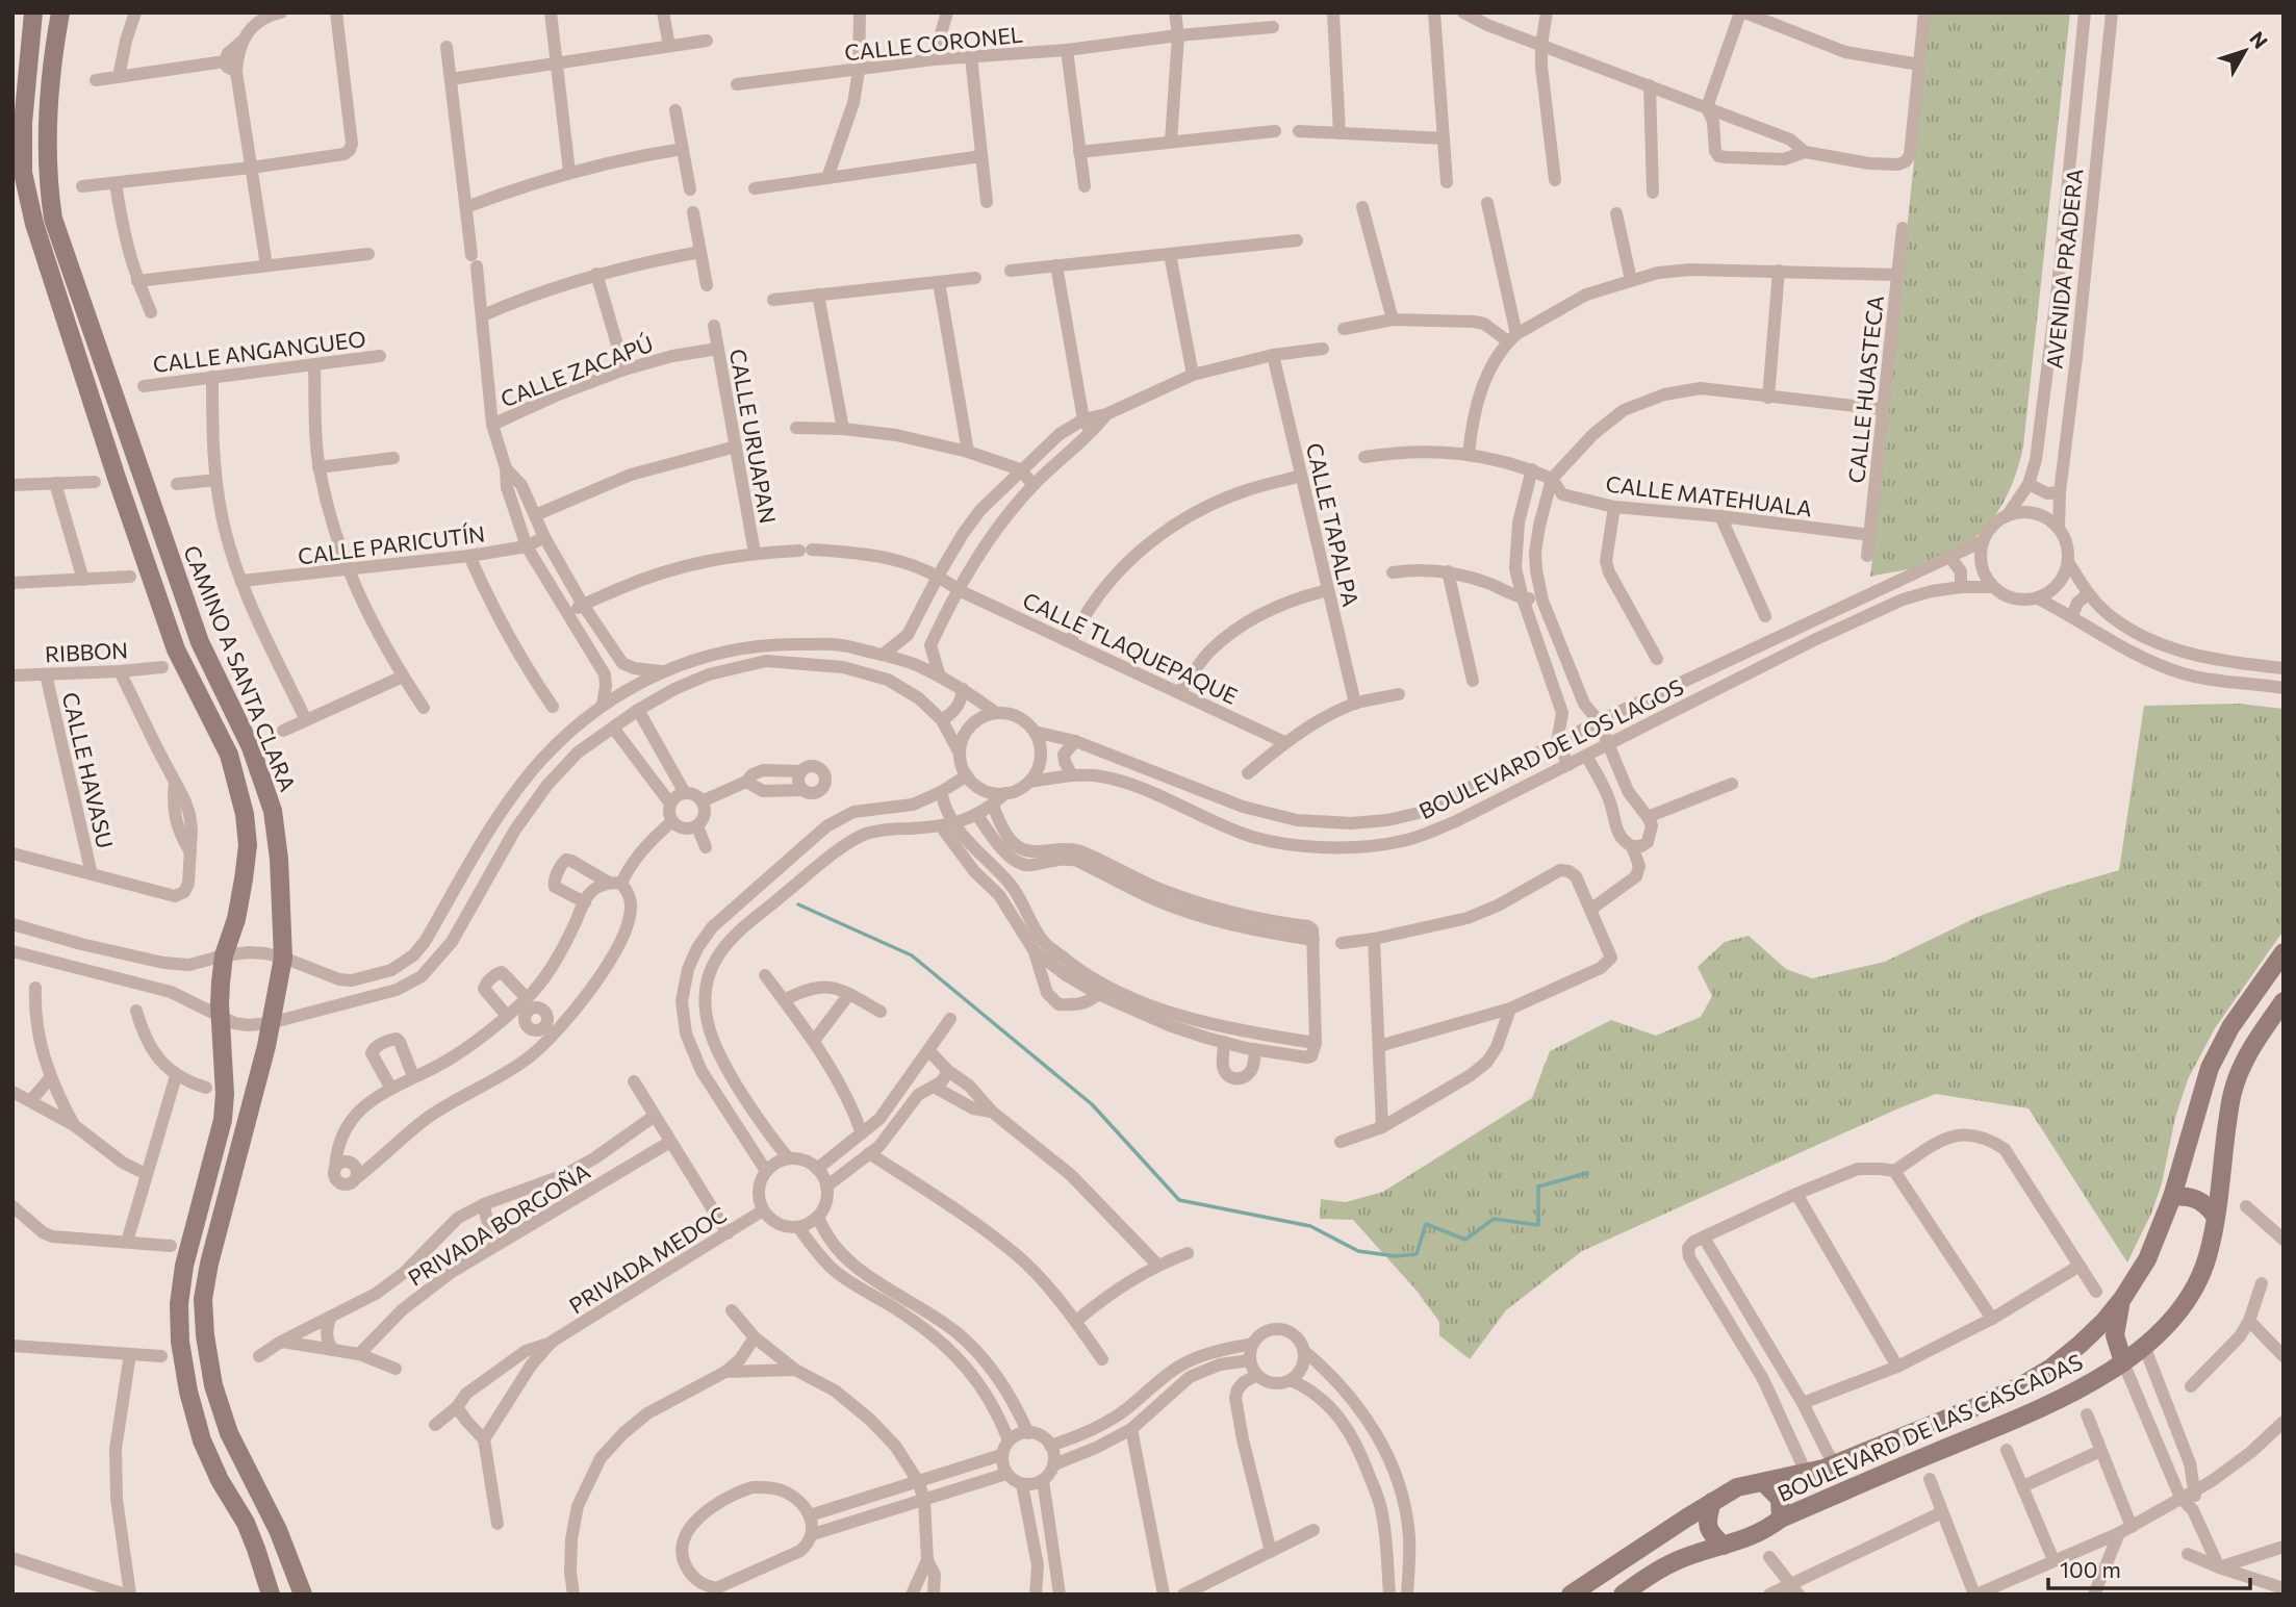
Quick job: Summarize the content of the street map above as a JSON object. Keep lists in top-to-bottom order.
{
  "streets": {
    "main road": ["CAMINO A SANTA CLARA", "BOULEVARD DE LAS CASCADAS"],
    "street": [
      "CALLE CORONEL",
      "AVENIDA PRADERA",
      "CALLE ANGANGUEO",
      "CALLE ZACAPÚ",
      "CALLE HUASTECA",
      "CALLE URUAPAN",
      "CALLE MATEHUALA",
      "CALLE TAPALPA",
      "CALLE PARICUTÍN",
      "CALLE TLAQUEPAQUE",
      "RIBBON",
      "BOULEVARD DE LOS LAGOS",
      "CALLE HAVASU",
      "PRIVADA BORGOÑA",
      "PRIVADA MEDOC"
    ]
  },
  "crossings": [
    ["AVENIDA PRADERA", "BOULEVARD DE LOS LAGOS"],
    ["CALLE ZACAPÚ", "CALLE URUAPAN"],
    ["CALLE HUASTECA", "CALLE MATEHUALA"],
    ["RIBBON", "CALLE HAVASU"]
  ],
  "scale_bar": "100 m",
  "north": "top right"
}
